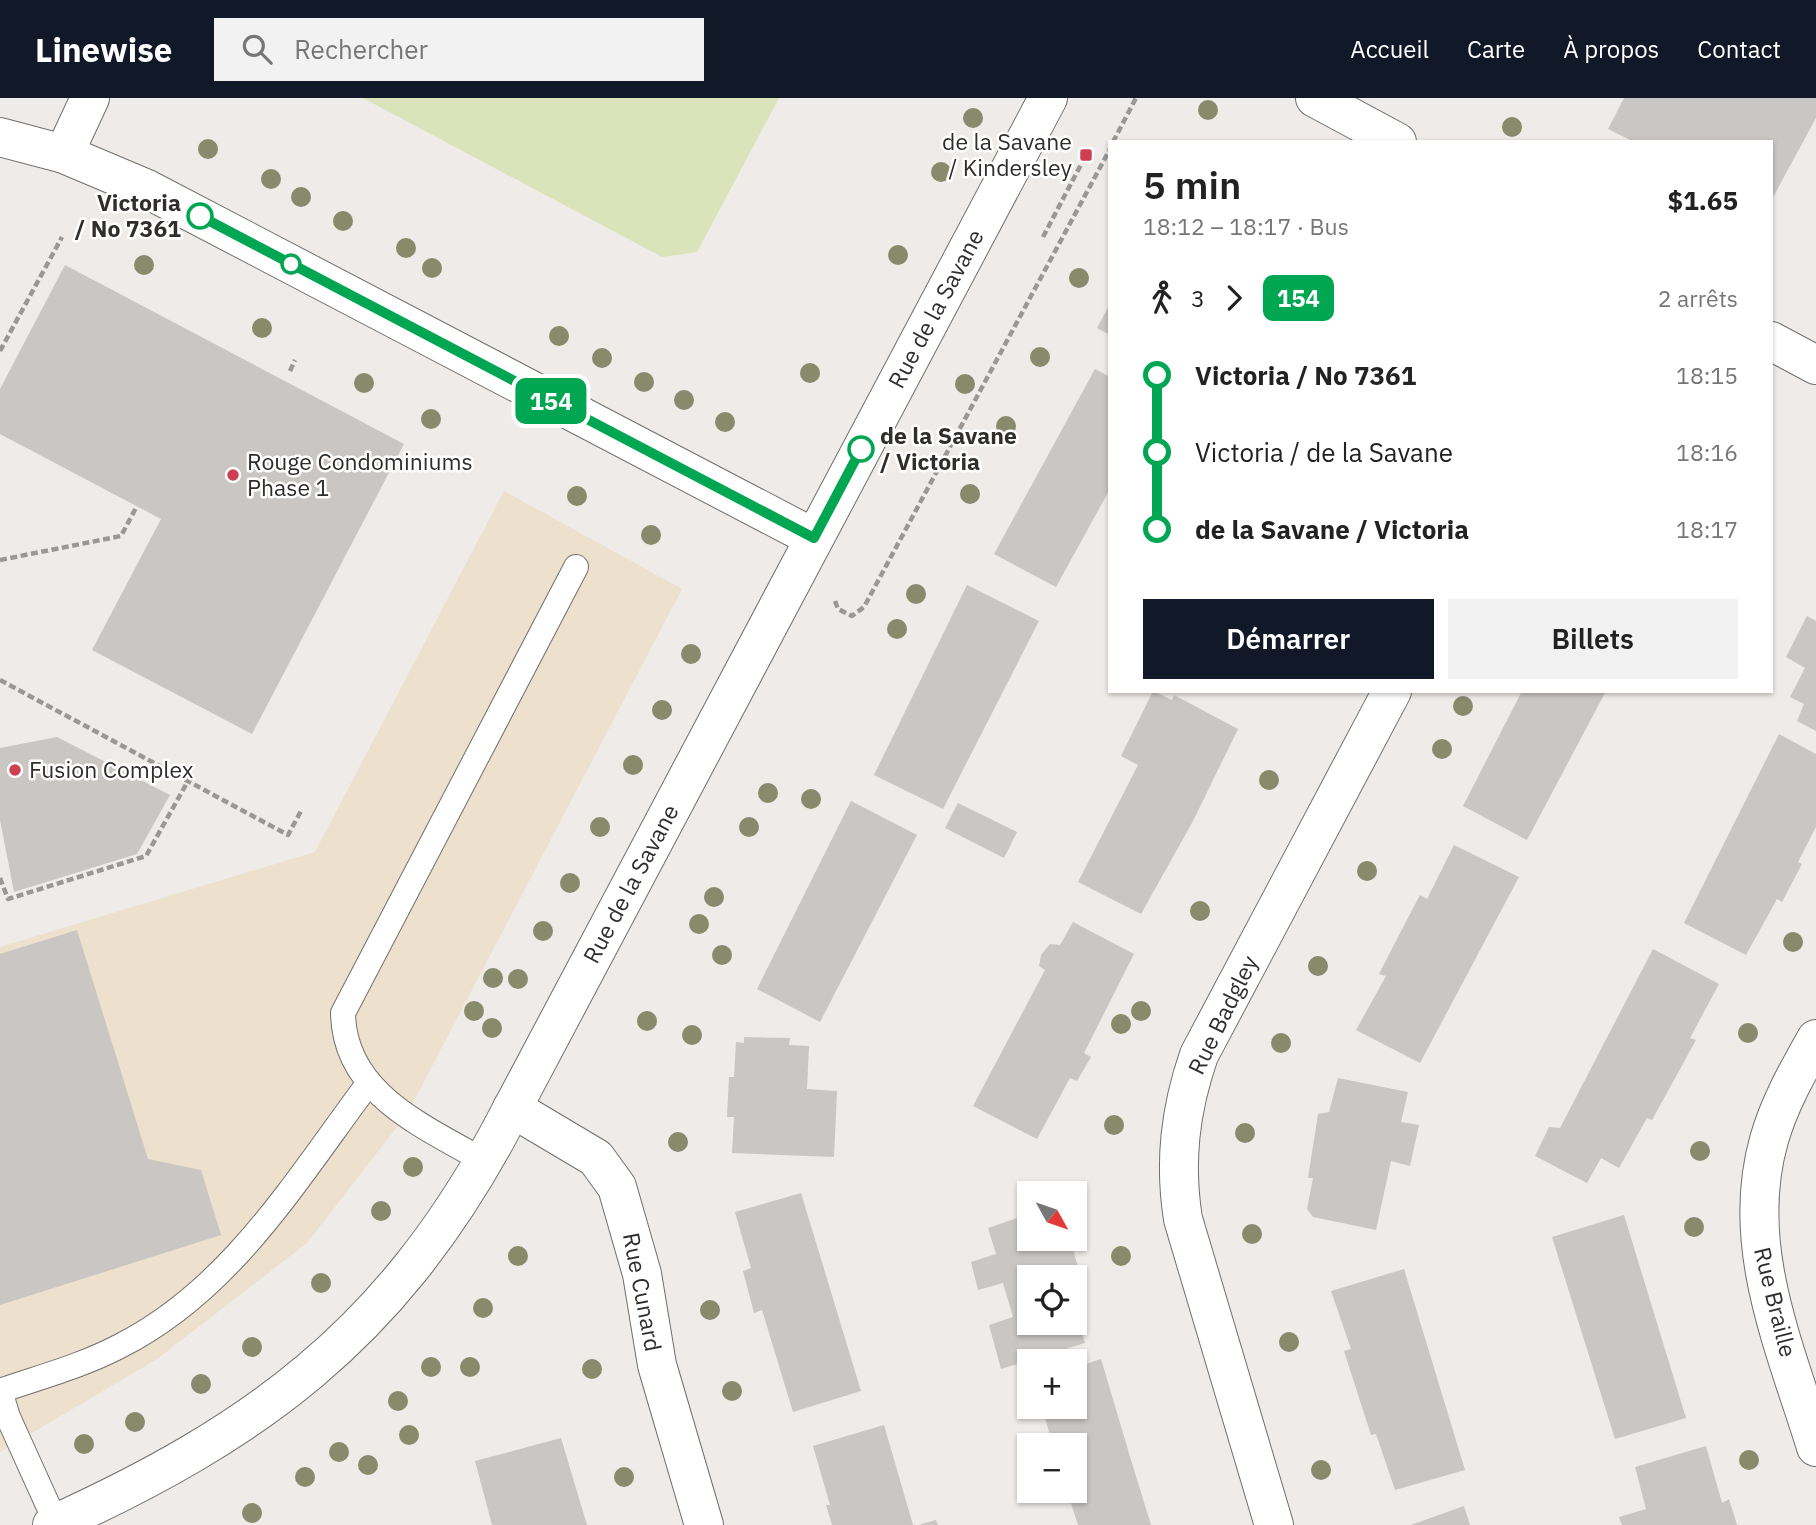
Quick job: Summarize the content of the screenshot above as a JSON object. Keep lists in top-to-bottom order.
{
  "streets": {
    "street": [
      "Rue de la Savane",
      "Rue Badgley",
      "Rue Cunard",
      "Rue Braille"
    ]
  },
  "crossings": [
    ["Rue de la Savane", "Rue Cunard"]
  ],
  "places": {
    "transit": ["de la Savane / Kindersley"],
    "other": [
      "Victoria / No 7361",
      "de la Savane / Victoria",
      "Rouge Condominiums Phase 1",
      "Fusion Complex"
    ]
  },
  "lines": ["bus line 154"],
  "north": "bottom right",
  "page": {
    "header": "Linewise",
    "search": "Rechercher",
    "nav": [
      "Accueil",
      "Carte",
      "À propos",
      "Contact"
    ],
    "on_map": "154",
    "heading": ["5 min", "18:12 – 18:17 · Bus", "$1.65"],
    "legs": ["3", "154", "2 arrêts"],
    "list": [
      {
        "name": "Victoria / No 7361",
        "value": "18:15"
      },
      {
        "name": "Victoria / de la Savane",
        "value": "18:16"
      },
      {
        "name": "de la Savane / Victoria",
        "value": "18:17"
      }
    ],
    "buttons": ["Démarrer", "Billets"],
    "map_buttons": ["+", "−"]
  }
}
